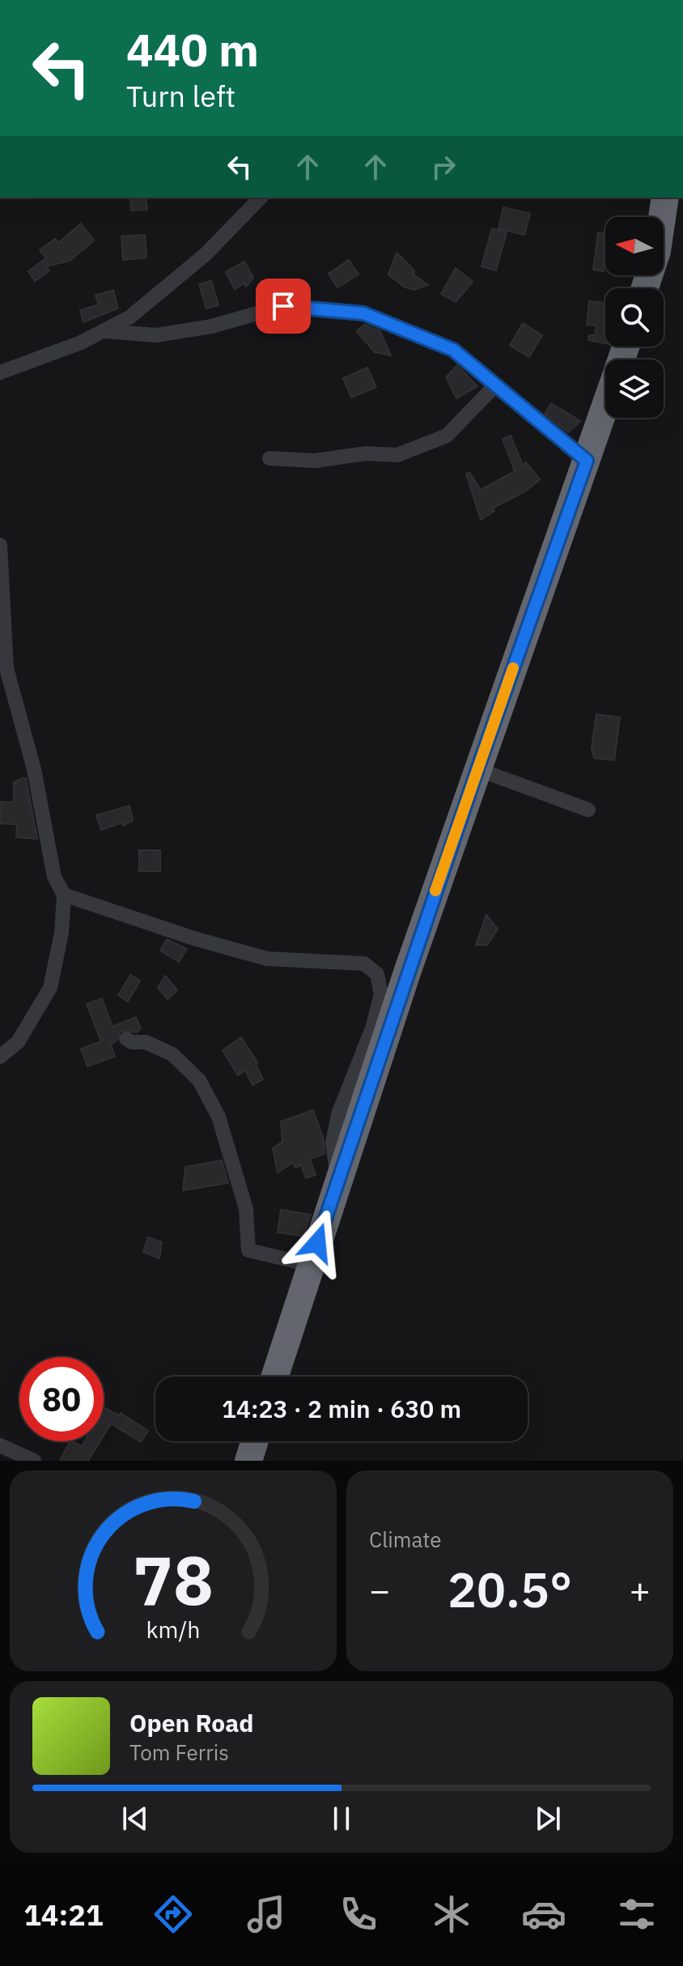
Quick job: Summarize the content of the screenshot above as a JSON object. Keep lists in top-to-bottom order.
{
  "north": "left",
  "page": {
    "turn": ["440 m", "Turn left"],
    "limit": "80",
    "trip": "14:23 · 2 min · 630 m",
    "tile": "Climate",
    "heat": ["−", "20.5°", "+"],
    "song": ["Open Road", "Tom Ferris"],
    "tabs": "14:21",
    "gauge": ["78", "km/h"]
  }
}
